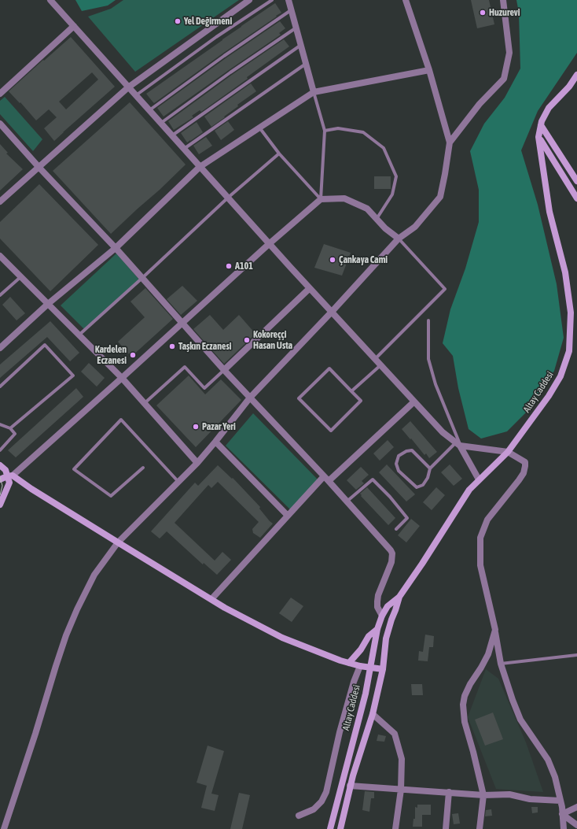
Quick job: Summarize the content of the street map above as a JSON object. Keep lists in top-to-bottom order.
{
  "streets": {
    "main road": ["Altay Caddesi"]
  },
  "places": [
    "Huzurevi",
    "Yel Değirmeni",
    "Çankaya Cami",
    "A101",
    "Kokoreççi Hasan Usta",
    "Taşkın Eczanesi",
    "Kardelen Eczanesi",
    "Pazar Yeri"
  ]
}
